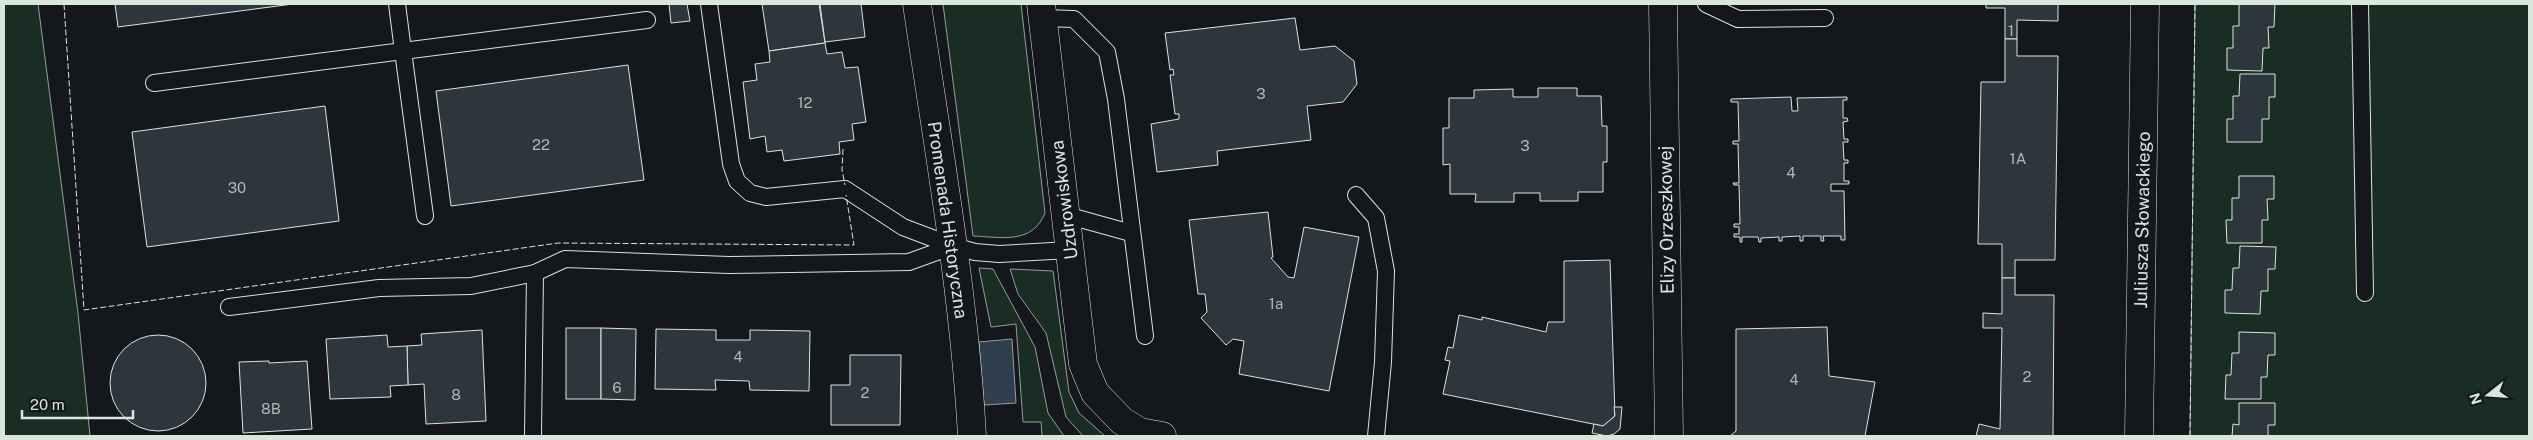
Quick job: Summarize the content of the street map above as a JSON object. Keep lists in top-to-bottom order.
{
  "streets": {
    "street": [
      "Uzdrowiskowa",
      "Promenada Historyczna",
      "Elizy Orzeszkowej",
      "Juliusza Słowackiego"
    ]
  },
  "house_numbers": [
    "1",
    "3",
    "12",
    "22",
    "3",
    "1A",
    "4",
    "30",
    "1a",
    "4",
    "2",
    "4",
    "6",
    "2",
    "8",
    "8B"
  ],
  "scale_bar": "20 m",
  "north": "left"
}
